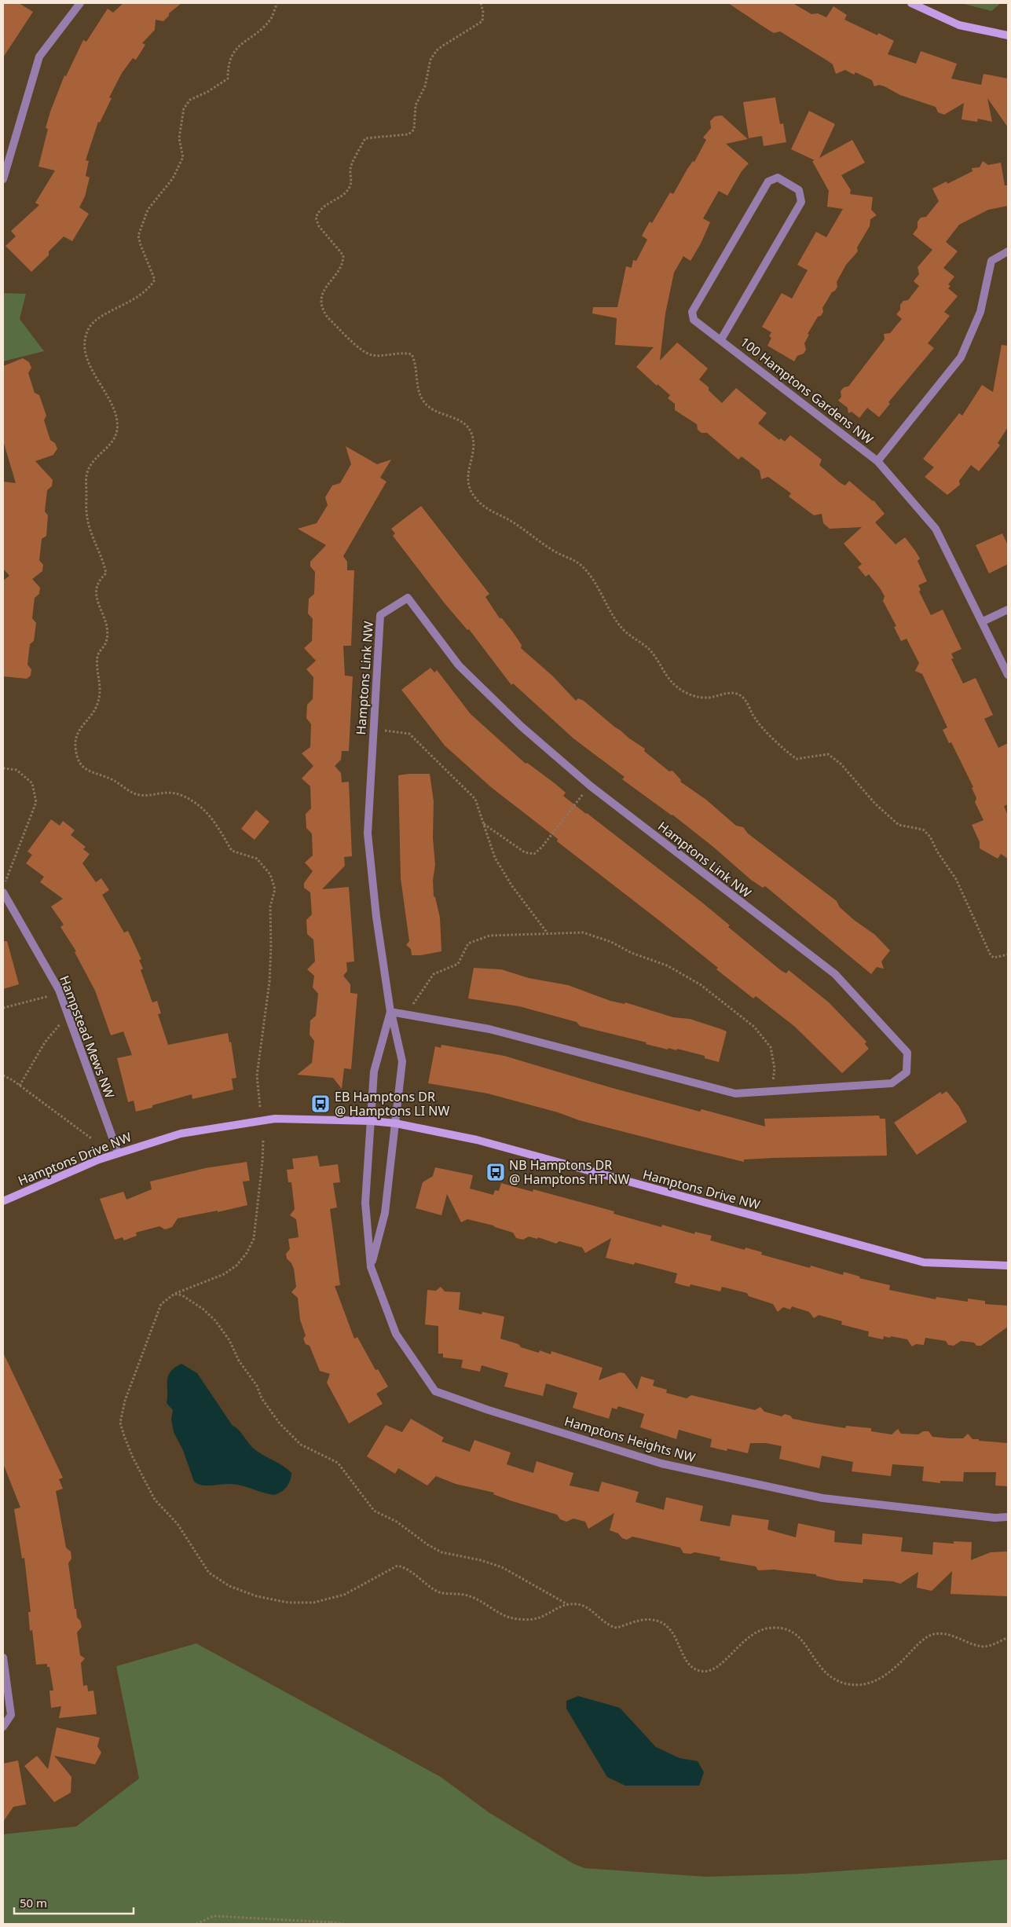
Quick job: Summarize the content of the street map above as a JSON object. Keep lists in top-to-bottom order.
{
  "streets": {
    "street": [
      "100 Hamptons Gardens NW",
      "Hamptons Link NW",
      "Hampstead Mews NW",
      "Hamptons Drive NW",
      "Hamptons Heights NW"
    ]
  },
  "crossings": [
    ["Hamptons Link NW", "Hamptons Drive NW"],
    ["Hamptons Link NW", "Hamptons Heights NW"],
    ["Hampstead Mews NW", "Hamptons Drive NW"],
    ["Hamptons Drive NW", "Hamptons Heights NW"]
  ],
  "places": {
    "bus stop": ["EB Hamptons DR @ Hamptons LI NW", "NB Hamptons DR @ Hamptons HT NW"]
  },
  "scale_bar": "50 m"
}
